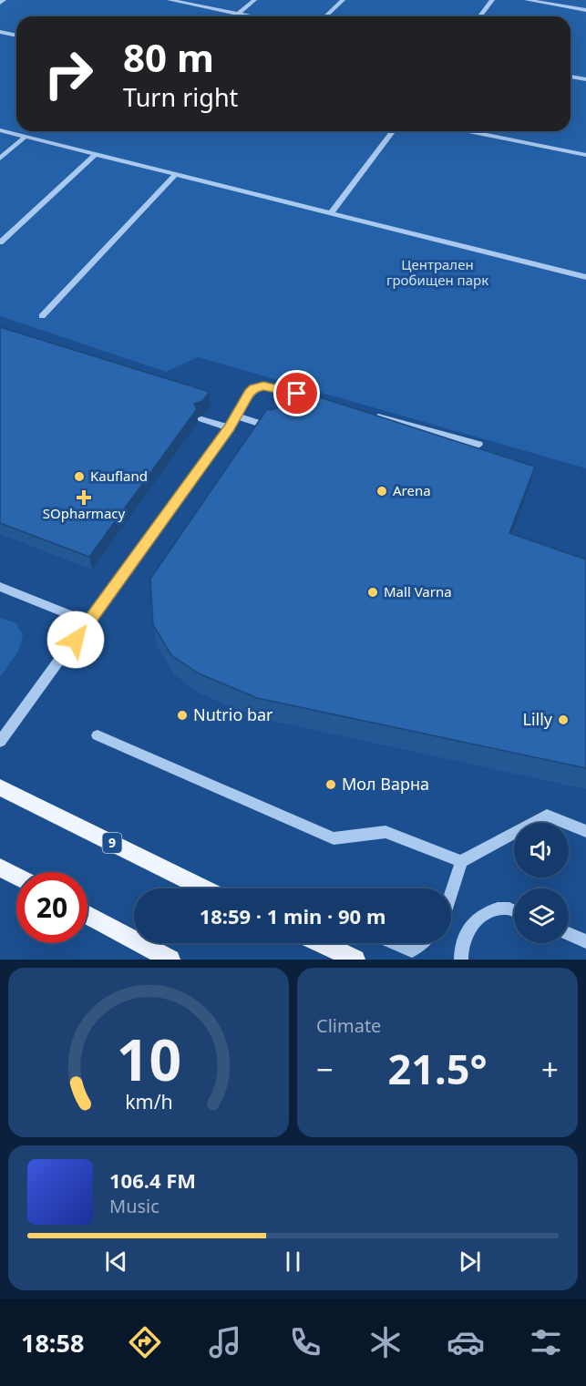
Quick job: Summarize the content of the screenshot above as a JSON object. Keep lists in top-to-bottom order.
{
  "streets": {
    "main road": ["9"]
  },
  "parks": ["Централен гробищен парк"],
  "places": {
    "other": [
      "Kaufland",
      "Arena",
      "Mall Varna",
      "Nutrio bar",
      "Lilly",
      "Мол Варна"
    ],
    "health": ["SOpharmacy"]
  },
  "page": {
    "turn": ["80 m", "Turn right"],
    "limit": "20",
    "trip": "18:59 · 1 min · 90 m",
    "tile": "Climate",
    "heat": ["−", "21.5°", "+"],
    "song": ["106.4 FM", "Music"],
    "tabs": "18:58",
    "gauge": ["10", "km/h"]
  }
}
